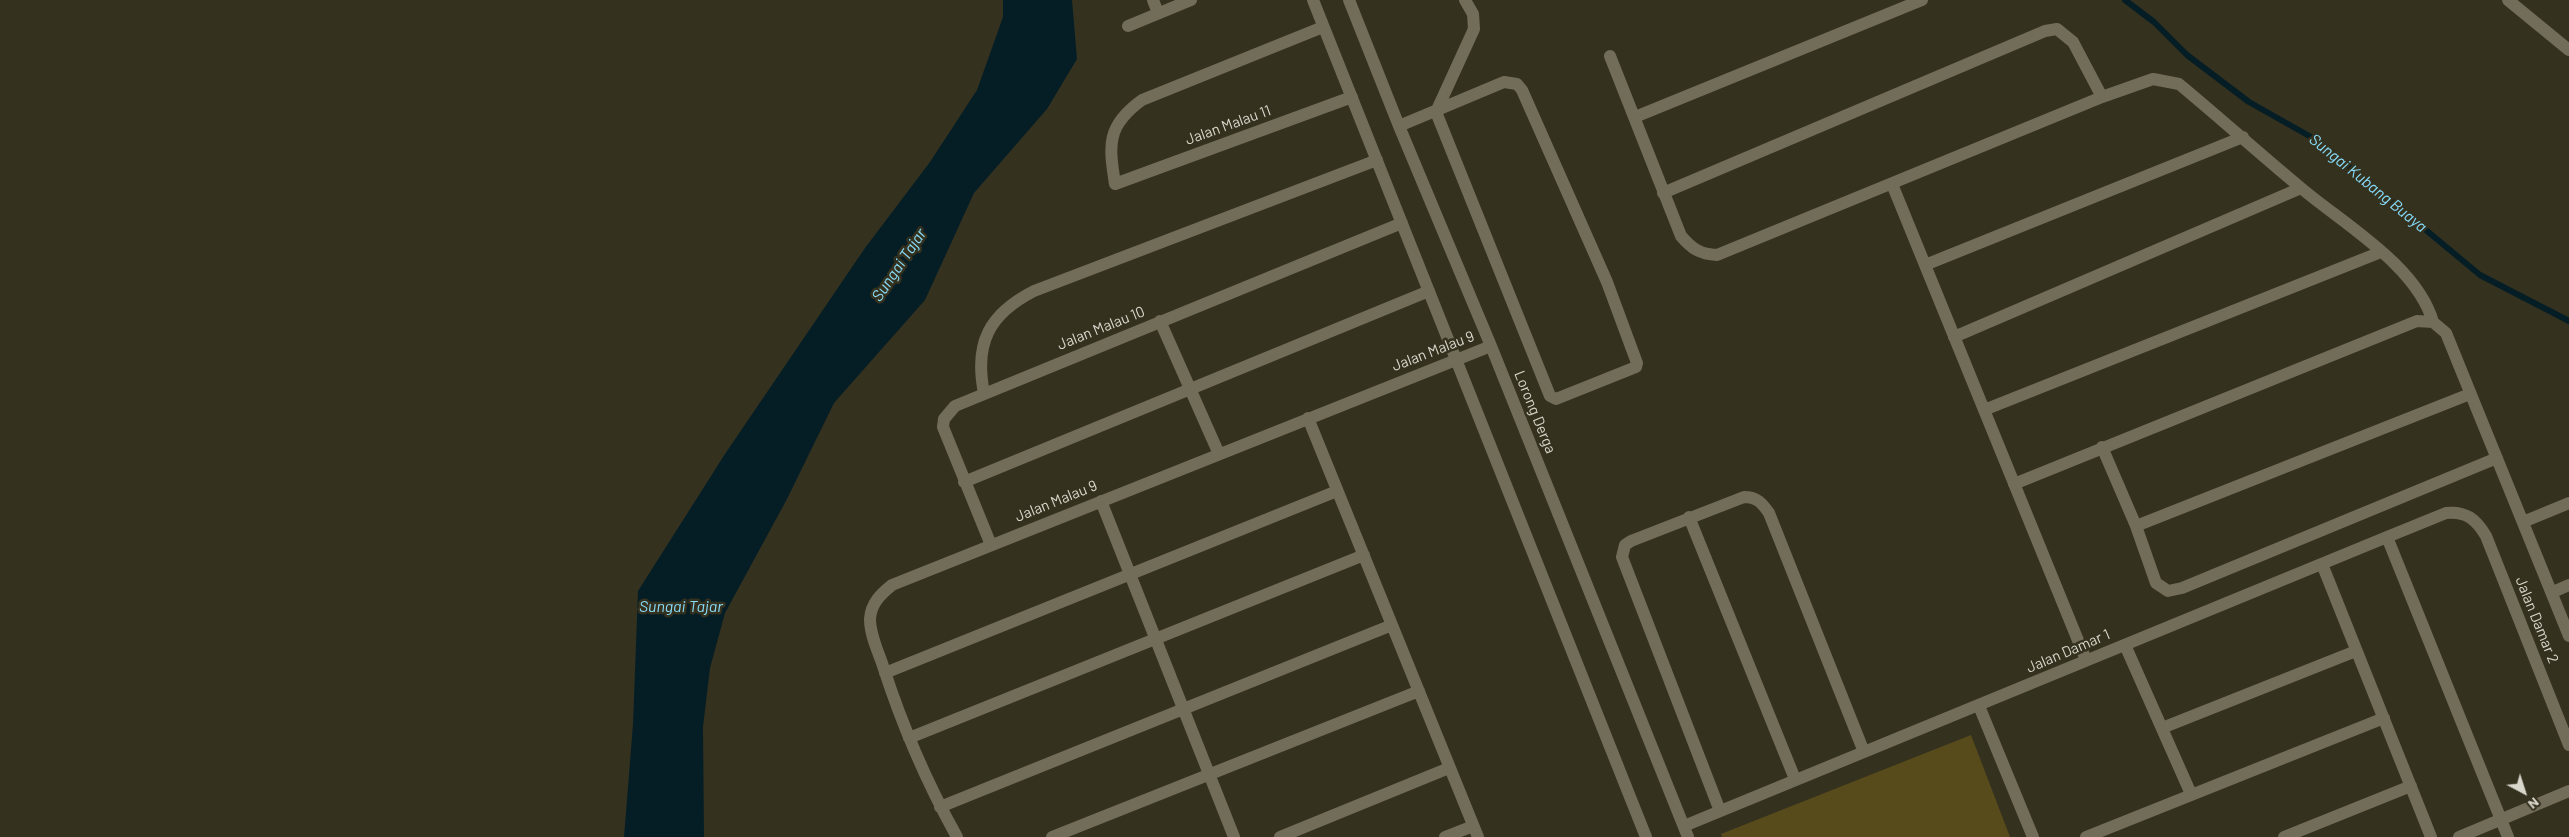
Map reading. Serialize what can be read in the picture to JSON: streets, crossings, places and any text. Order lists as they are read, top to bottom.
{
  "streets": {
    "street": [
      "Jalan Malau 11",
      "Jalan Malau 10",
      "Jalan Malau 9",
      "Lorong Derga",
      "Jalan Damar 2",
      "Jalan Damar 1"
    ]
  },
  "crossings": [
    ["Jalan Malau 10", "Jalan Malau 9"],
    ["Jalan Malau 9", "Lorong Derga"],
    ["Lorong Derga", "Jalan Damar 1"],
    ["Jalan Damar 2", "Jalan Damar 1"]
  ],
  "water": ["Sungai Kubang Buaya", "Sungai Tajar"],
  "north": "bottom right"
}
